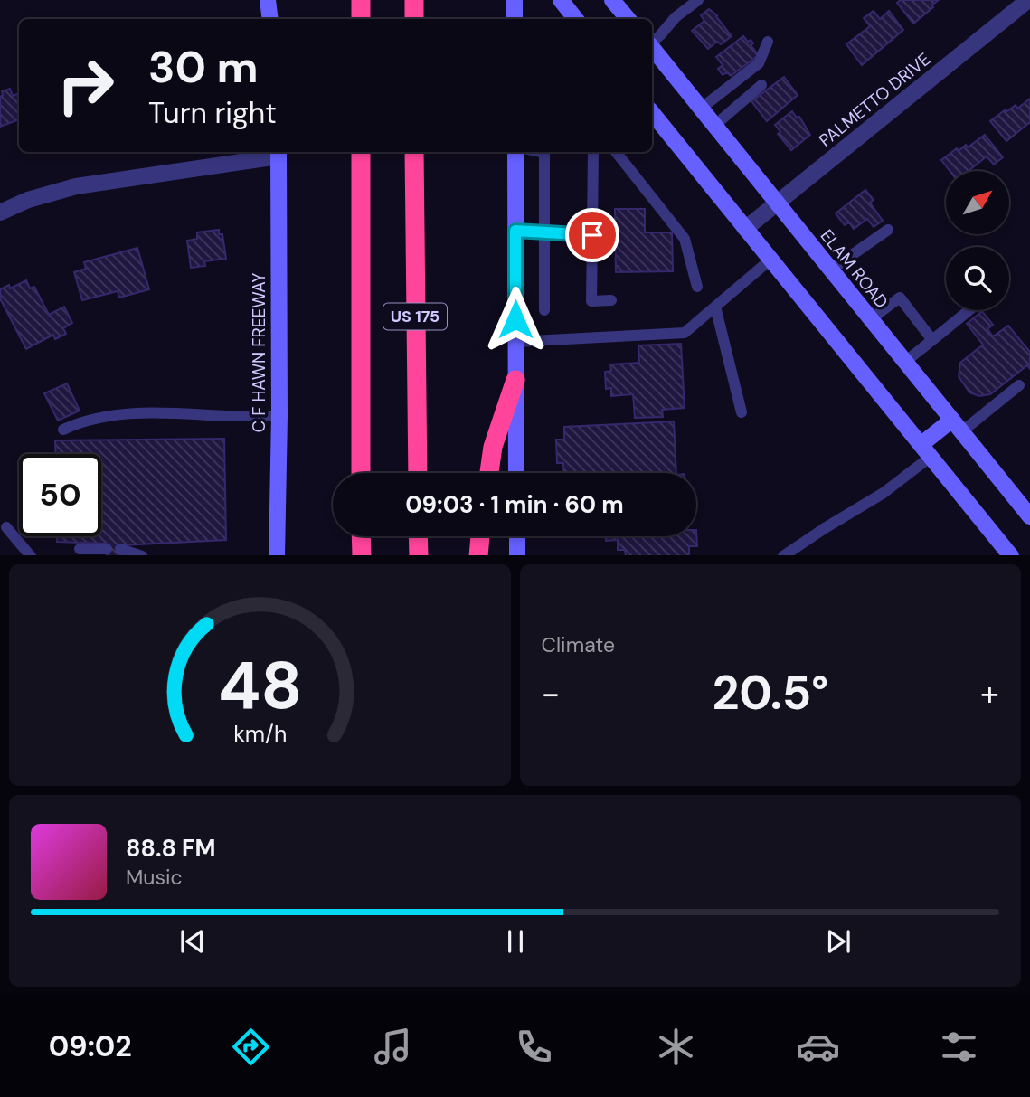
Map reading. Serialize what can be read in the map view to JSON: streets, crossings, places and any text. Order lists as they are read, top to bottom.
{
  "streets": {
    "highway": ["US 175"],
    "main road": ["ELAM ROAD", "C F HAWN FREEWAY"],
    "street": ["PALMETTO DRIVE"]
  },
  "crossings": [
    ["PALMETTO DRIVE", "ELAM ROAD"]
  ],
  "north": "top right",
  "page": {
    "turn": ["30 m", "Turn right"],
    "limit": "50",
    "trip": "09:03 · 1 min · 60 m",
    "tile": "Climate",
    "heat": ["−", "20.5°", "+"],
    "song": ["88.8 FM", "Music"],
    "tabs": "09:02",
    "gauge": ["48", "km/h"]
  }
}
